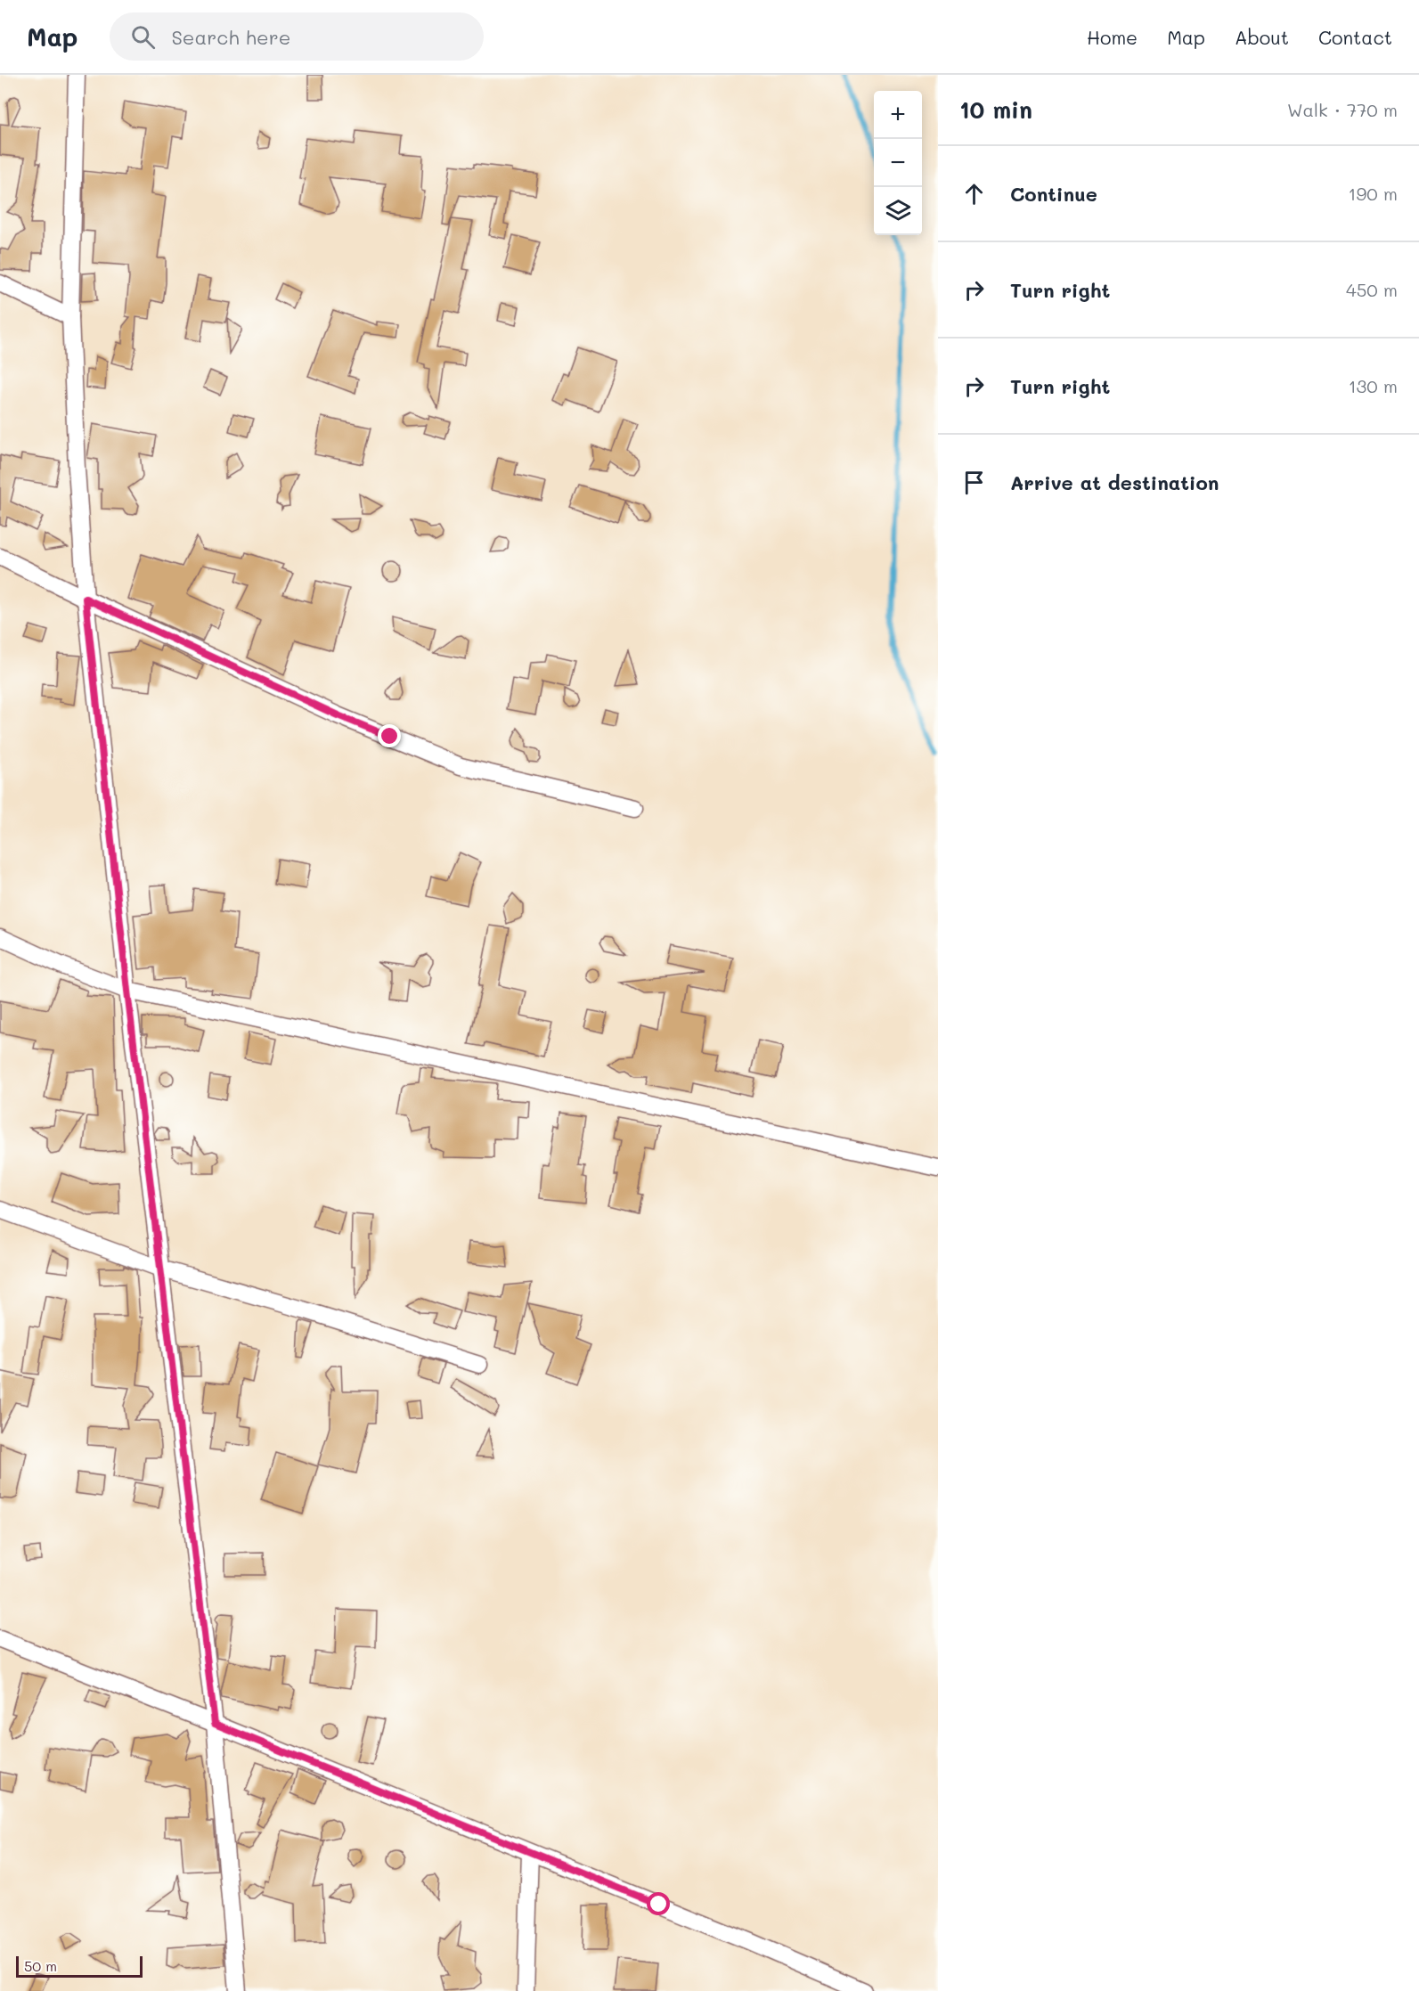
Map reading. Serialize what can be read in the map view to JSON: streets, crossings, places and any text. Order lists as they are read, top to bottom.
{
  "scale_bar": "50 m",
  "page": {
    "header": "Map",
    "search": "Search here",
    "nav": [
      "Home",
      "Map",
      "About",
      "Contact"
    ],
    "heading": ["10 min", "Walk · 770 m"],
    "map_buttons": ["+", "−"],
    "list": [
      ["Continue", "190 m"],
      ["Turn right", "450 m"],
      ["Turn right", "130 m"],
      "Arrive at destination"
    ],
    "scale": "50 m"
  }
}
